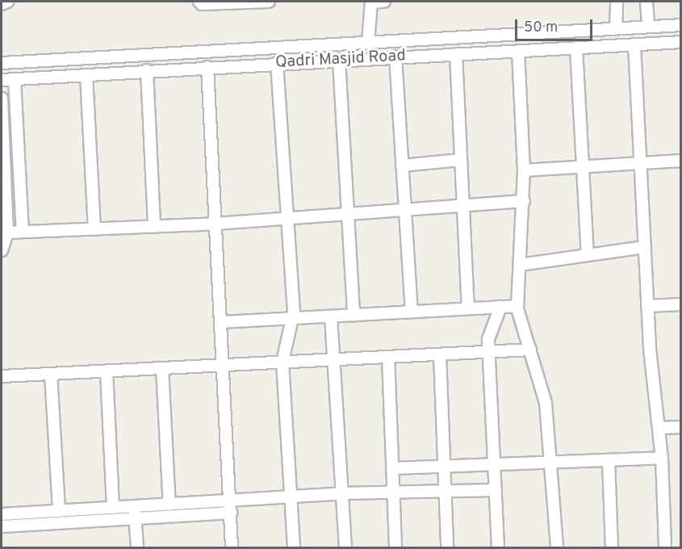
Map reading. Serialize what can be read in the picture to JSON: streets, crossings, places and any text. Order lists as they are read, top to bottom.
{
  "streets": {
    "street": ["Qadri Masjid Road"]
  },
  "scale_bar": "50 m"
}
